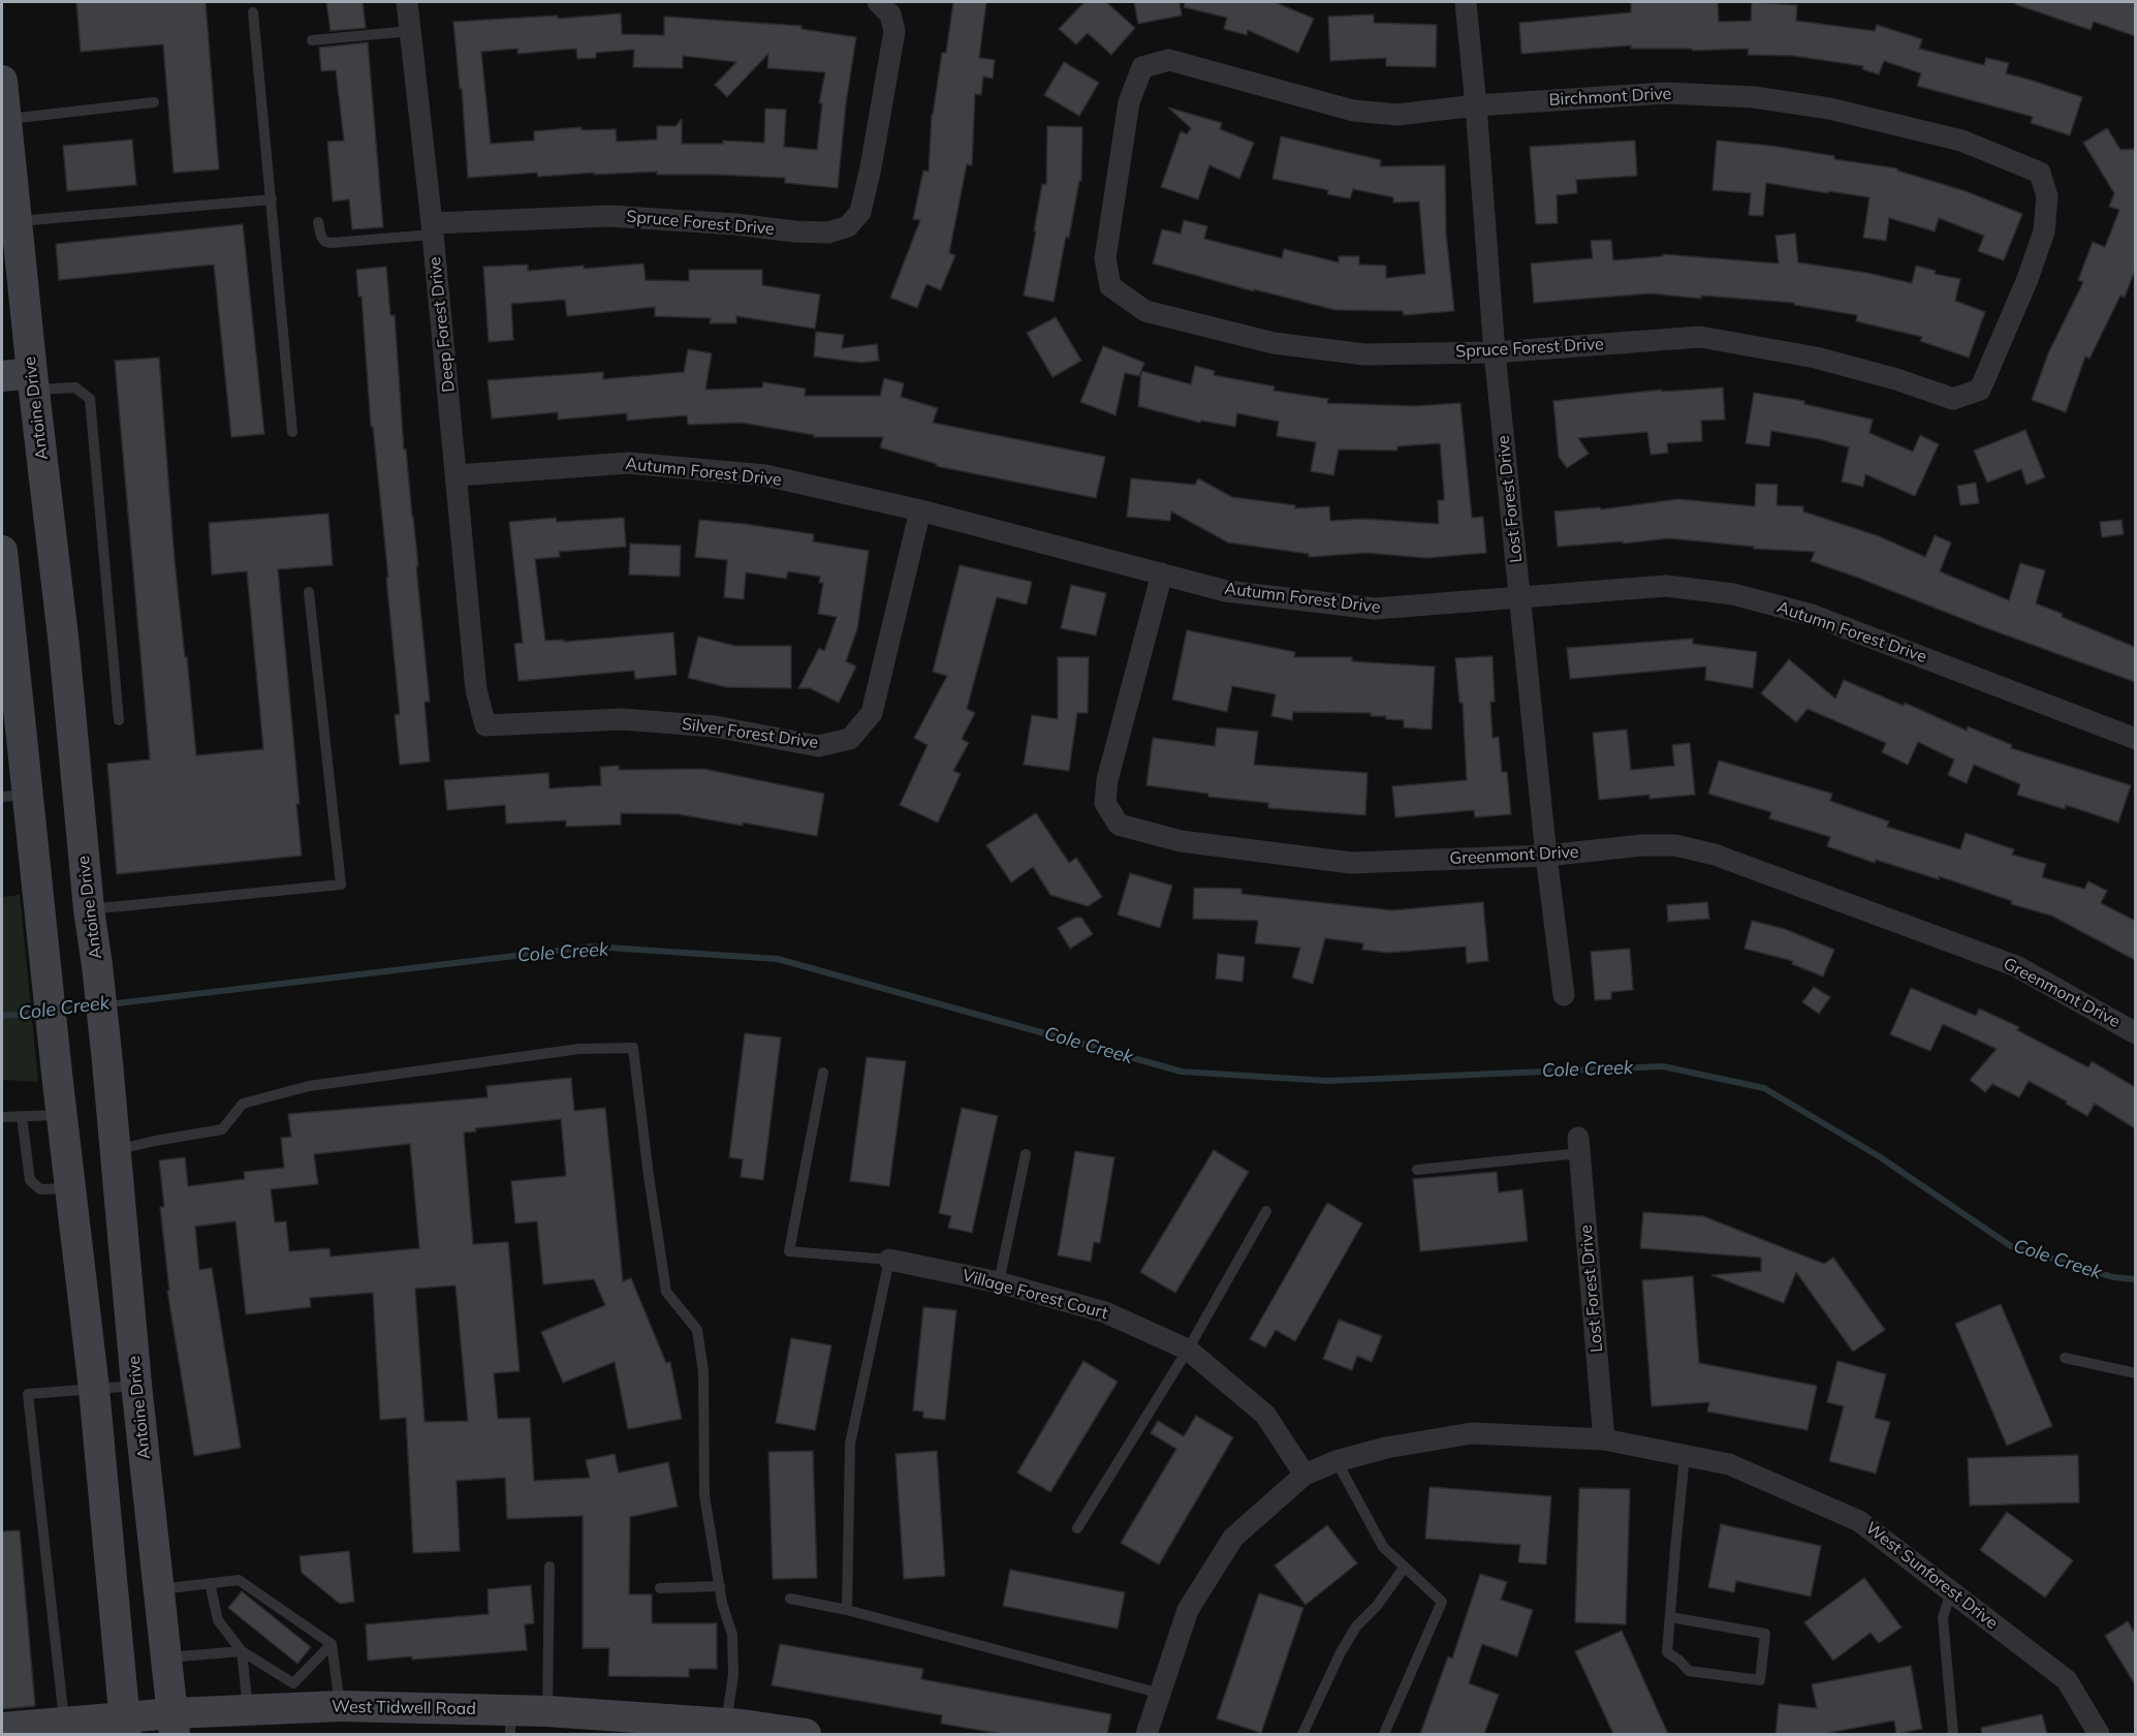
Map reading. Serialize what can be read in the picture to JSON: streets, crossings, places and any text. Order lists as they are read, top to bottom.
{
  "streets": {
    "main road": ["Antoine Drive", "West Tidwell Road"],
    "street": [
      "Birchmont Drive",
      "Spruce Forest Drive",
      "Deep Forest Drive",
      "Autumn Forest Drive",
      "Lost Forest Drive",
      "Silver Forest Drive",
      "Greenmont Drive",
      "Village Forest Court",
      "West Sunforest Drive"
    ]
  },
  "crossings": [
    ["Birchmont Drive", "Spruce Forest Drive"],
    ["Birchmont Drive", "Lost Forest Drive"],
    ["Spruce Forest Drive", "Deep Forest Drive"],
    ["Spruce Forest Drive", "Lost Forest Drive"],
    ["Deep Forest Drive", "Autumn Forest Drive"],
    ["Deep Forest Drive", "Silver Forest Drive"],
    ["Antoine Drive", "West Tidwell Road"],
    ["Autumn Forest Drive", "Lost Forest Drive"],
    ["Autumn Forest Drive", "Silver Forest Drive"],
    ["Autumn Forest Drive", "Greenmont Drive"],
    ["Lost Forest Drive", "Greenmont Drive"],
    ["Lost Forest Drive", "West Sunforest Drive"],
    ["Village Forest Court", "West Sunforest Drive"]
  ],
  "water": ["Cole Creek"]
}
